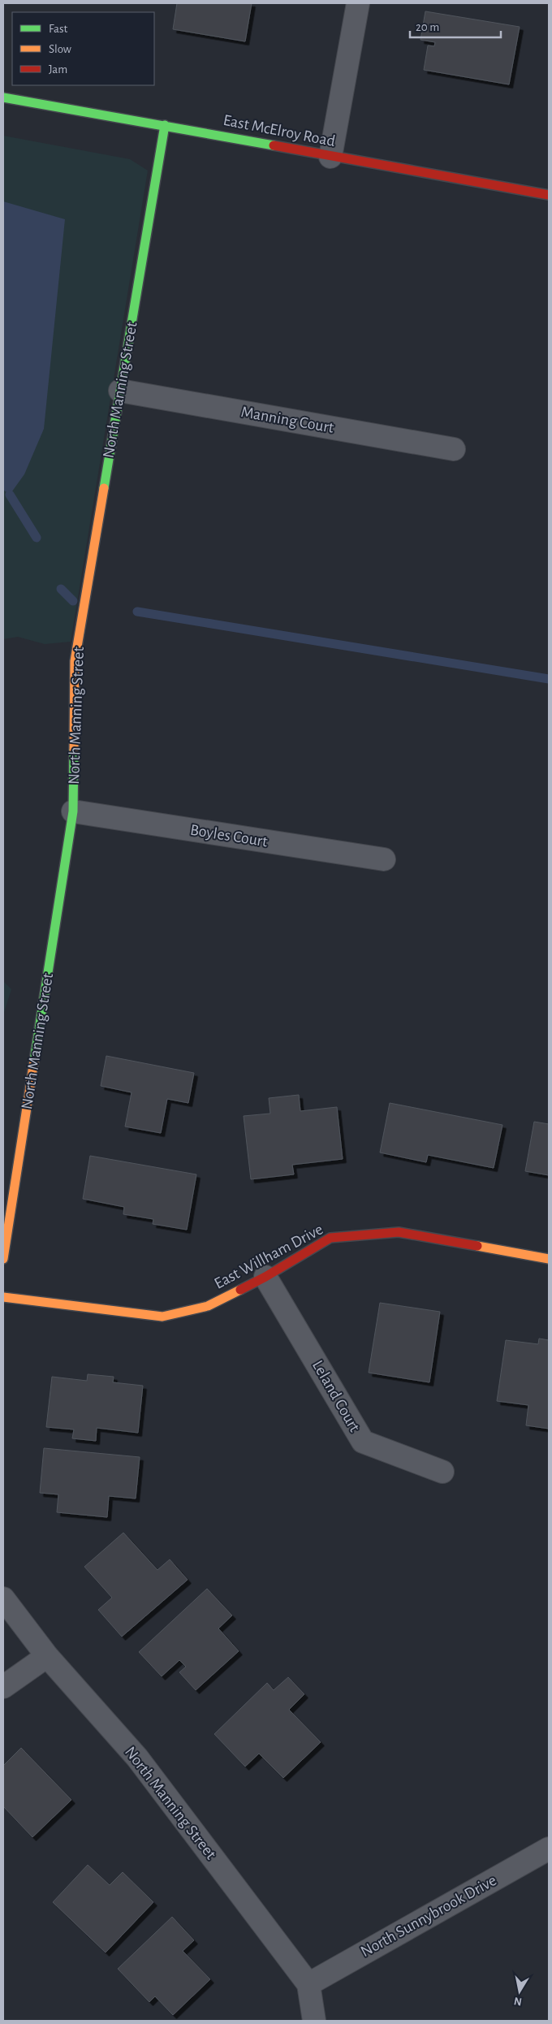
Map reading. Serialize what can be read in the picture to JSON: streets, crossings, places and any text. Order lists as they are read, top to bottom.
{
  "streets": {
    "street": [
      "East McElroy Road",
      "North Manning Street",
      "Manning Court",
      "Boyles Court",
      "East Willham Drive",
      "Leland Court",
      "North Sunnybrook Drive"
    ]
  },
  "crossings": [
    ["East McElroy Road", "North Manning Street"],
    ["North Manning Street", "Manning Court"],
    ["North Manning Street", "Boyles Court"],
    ["North Manning Street", "North Sunnybrook Drive"],
    ["East Willham Drive", "Leland Court"]
  ],
  "legend": ["Fast", "Slow", "Jam"],
  "scale_bar": "20 m",
  "north": "bottom"
}
